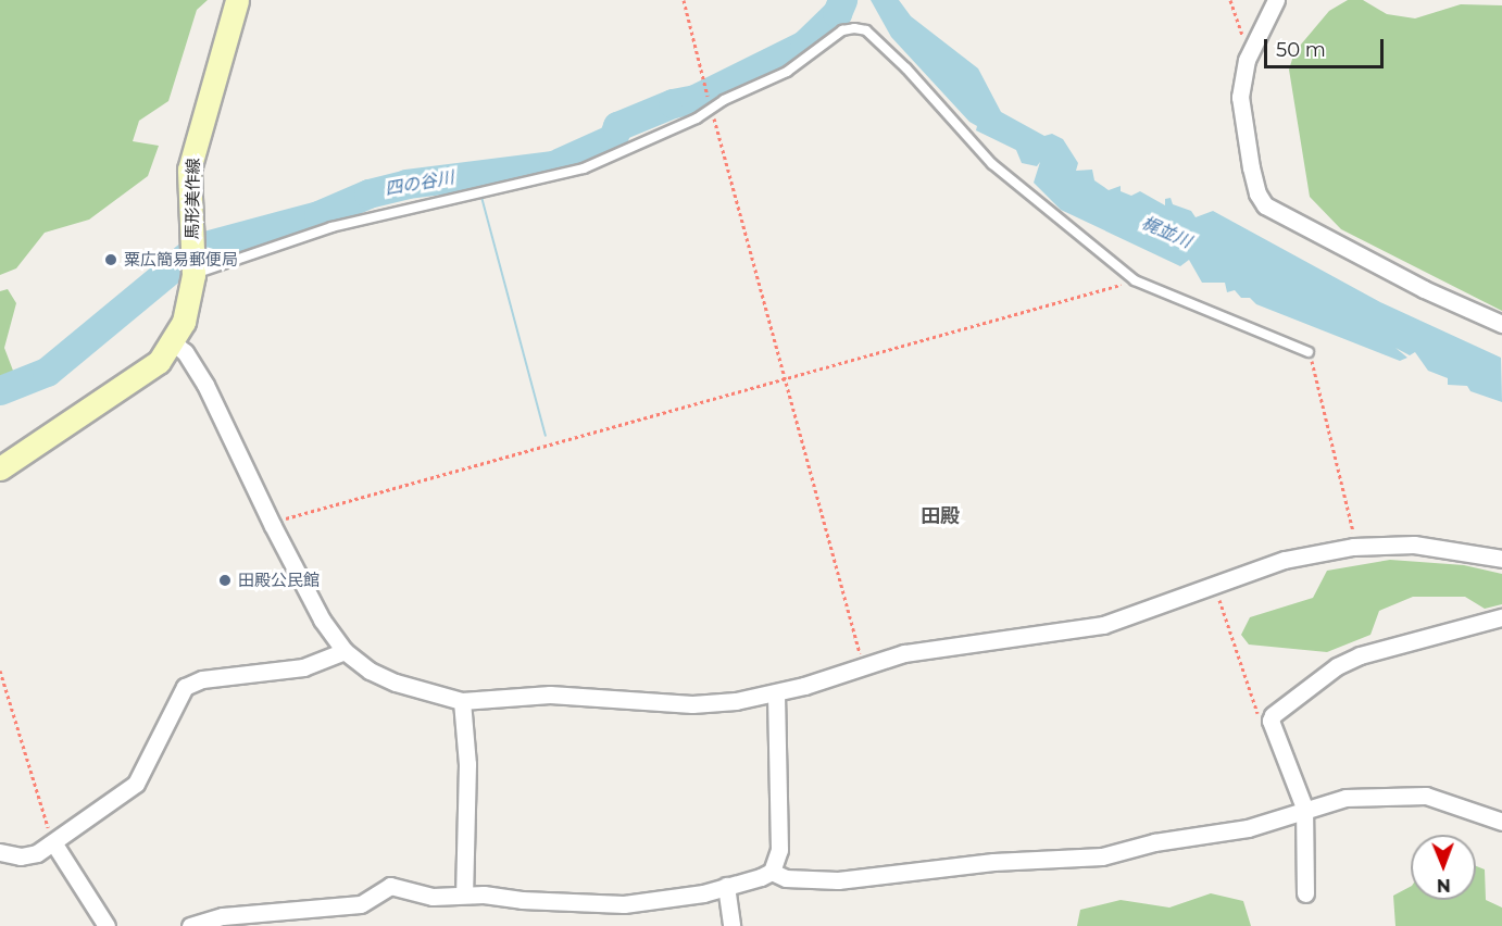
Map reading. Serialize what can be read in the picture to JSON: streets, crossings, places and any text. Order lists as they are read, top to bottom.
{
  "streets": {
    "main road": ["馬形美作線"]
  },
  "districts": ["田殿"],
  "water": ["四の谷川", "梶並川"],
  "places": ["粟広簡易郵便局", "田殿公民館"],
  "scale_bar": "50 m",
  "north": "bottom"
}
